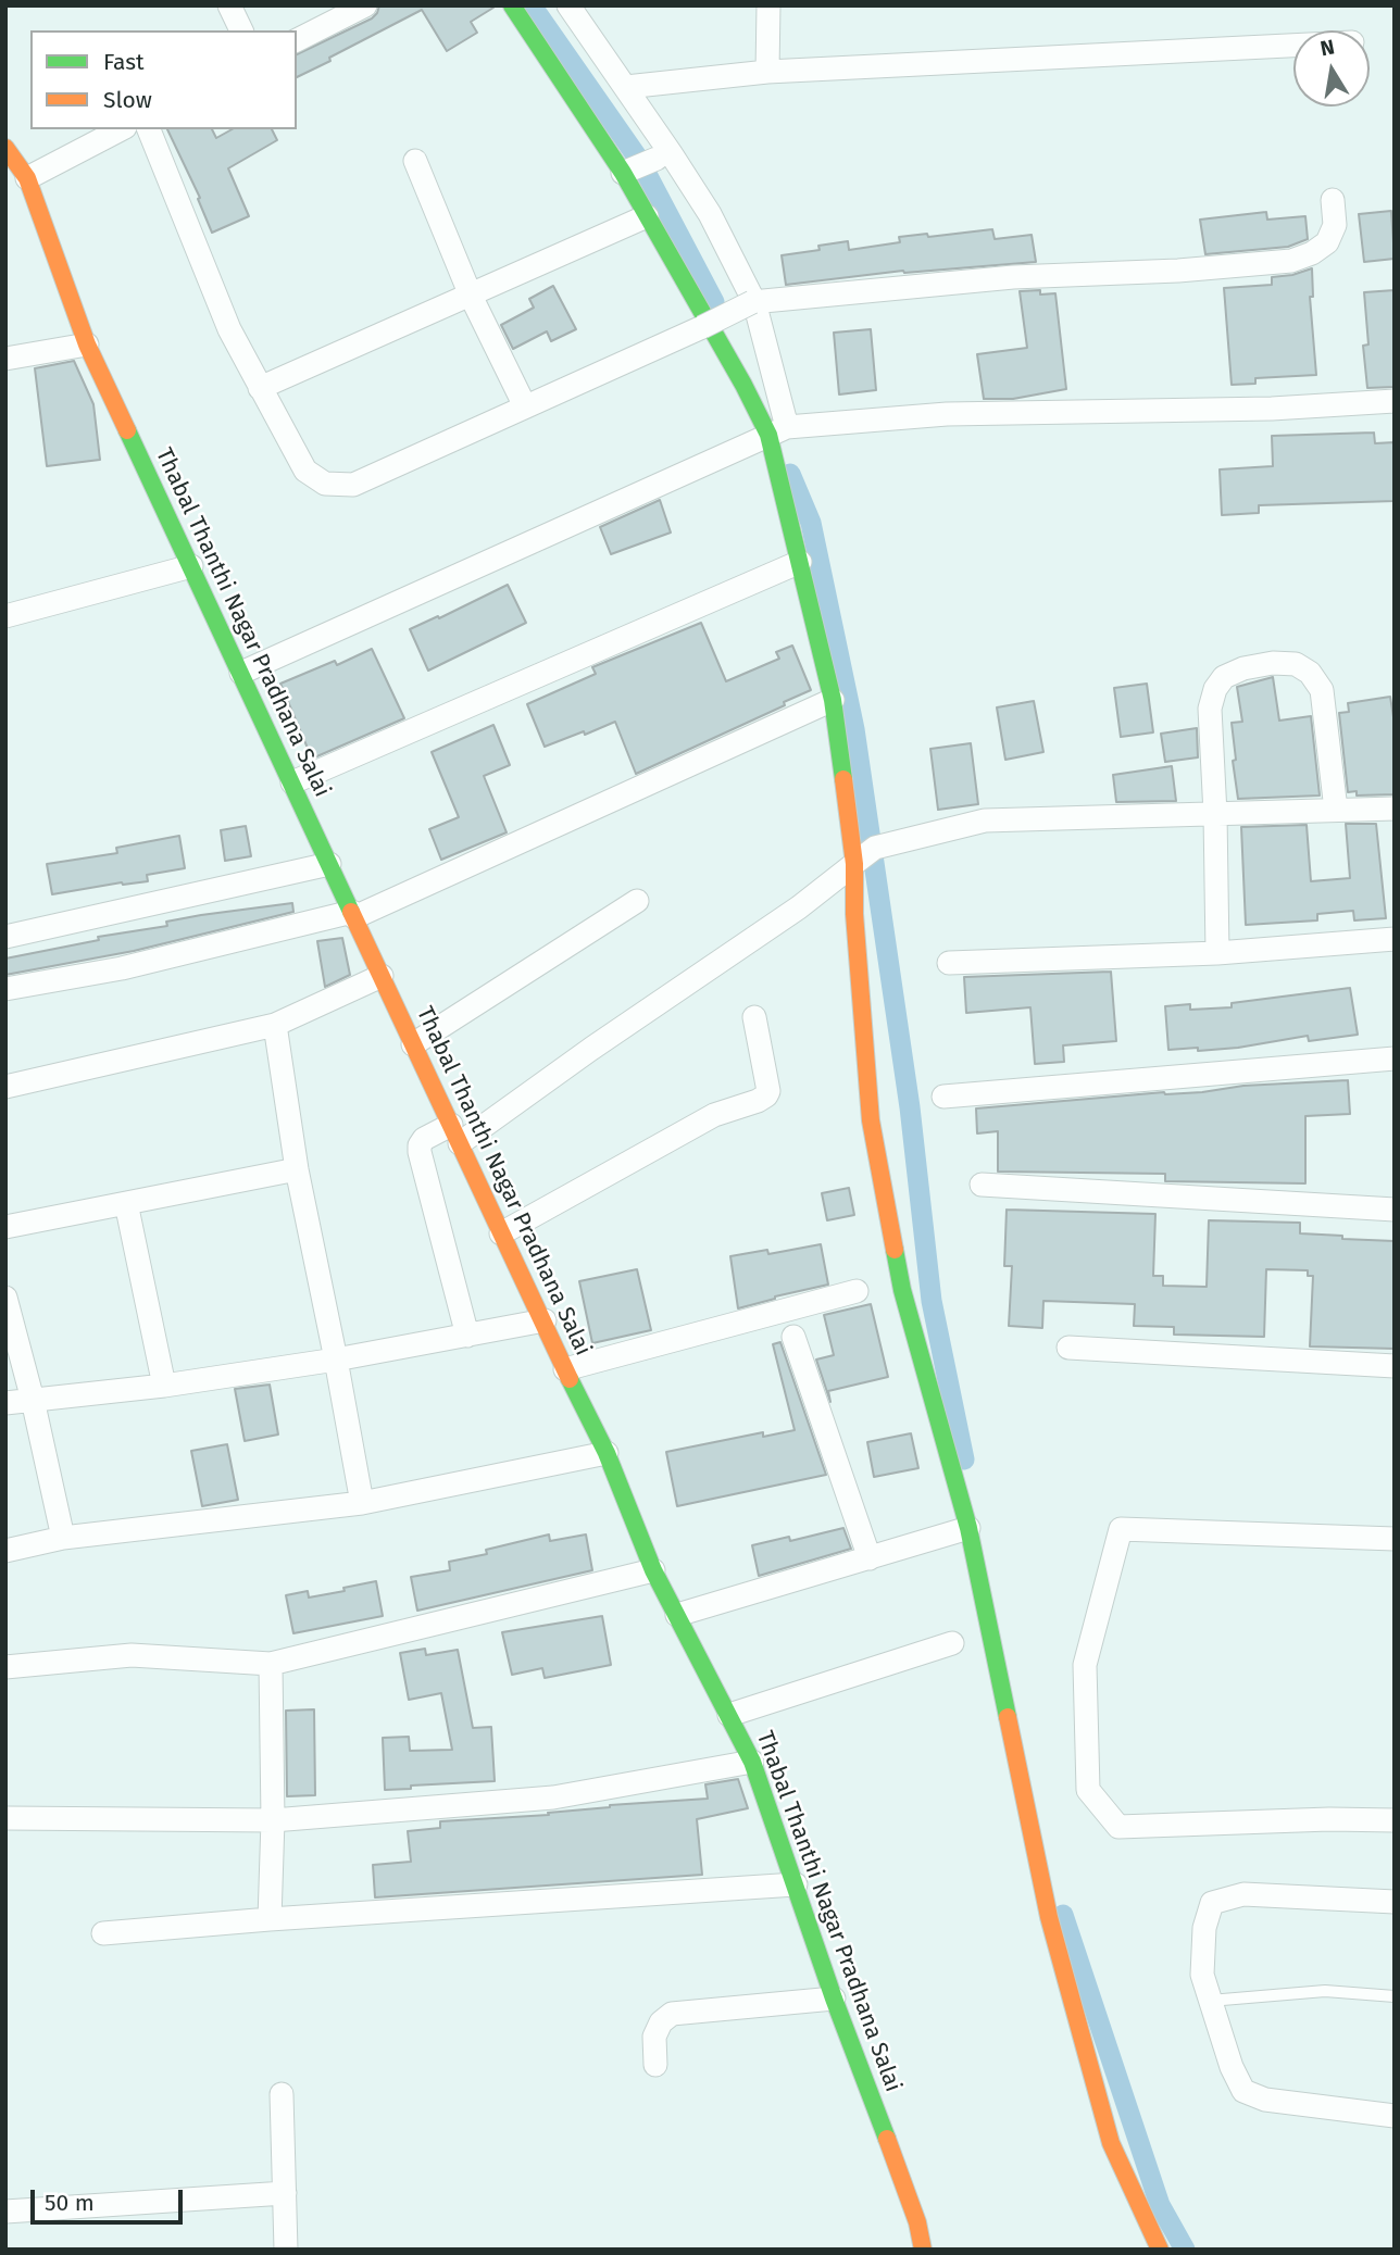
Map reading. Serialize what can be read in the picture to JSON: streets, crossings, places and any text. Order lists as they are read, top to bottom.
{
  "streets": {
    "street": ["Thabal Thanthi Nagar Pradhana Salai"]
  },
  "legend": ["Fast", "Slow"],
  "scale_bar": "50 m",
  "north": "top"
}
